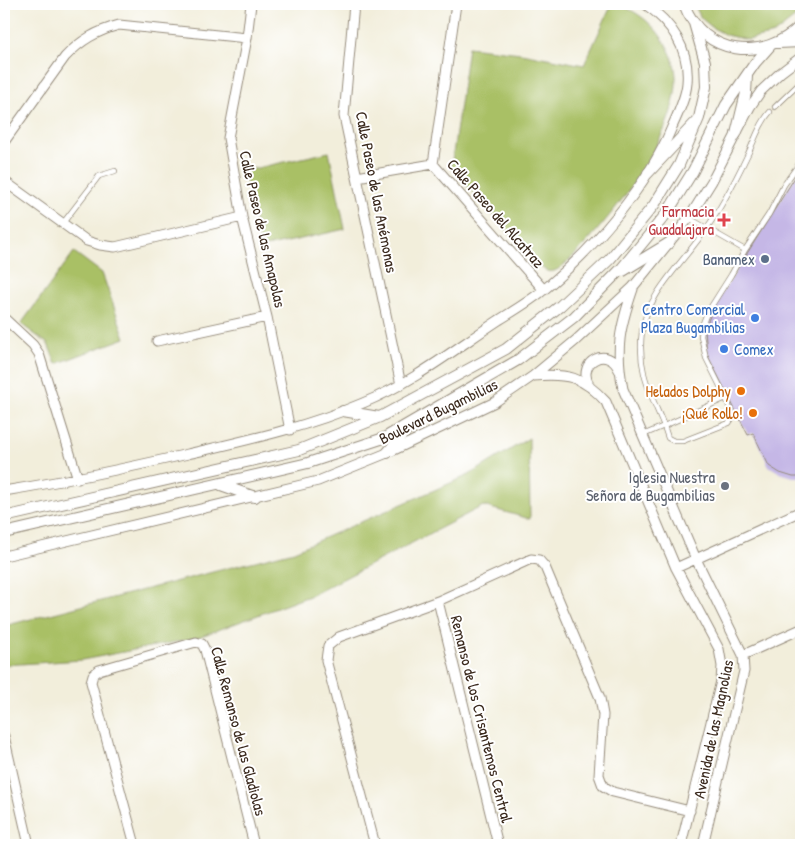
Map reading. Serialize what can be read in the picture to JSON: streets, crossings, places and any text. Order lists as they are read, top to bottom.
{
  "streets": {
    "street": [
      "Calle Paseo de las Anémonas",
      "Calle Paseo del Alcatraz",
      "Calle Paseo de las Amapolas",
      "Boulevard Bugambilias",
      "Remanso de los Crisantemos Central",
      "Avenida de las Magnolias",
      "Calle Remanso de las Gladiolas"
    ]
  },
  "crossings": [
    ["Boulevard Bugambilias", "Avenida de las Magnolias"]
  ],
  "places": {
    "health": ["Farmacia Guadalajara"],
    "other": [
      "Banamex",
      "Centro Comercial Plaza Bugambilias",
      "Comex",
      "Helados Dolphy",
      "¡Qué Rollo!",
      "Iglesia Nuestra Señora de Bugambilias"
    ]
  }
}
